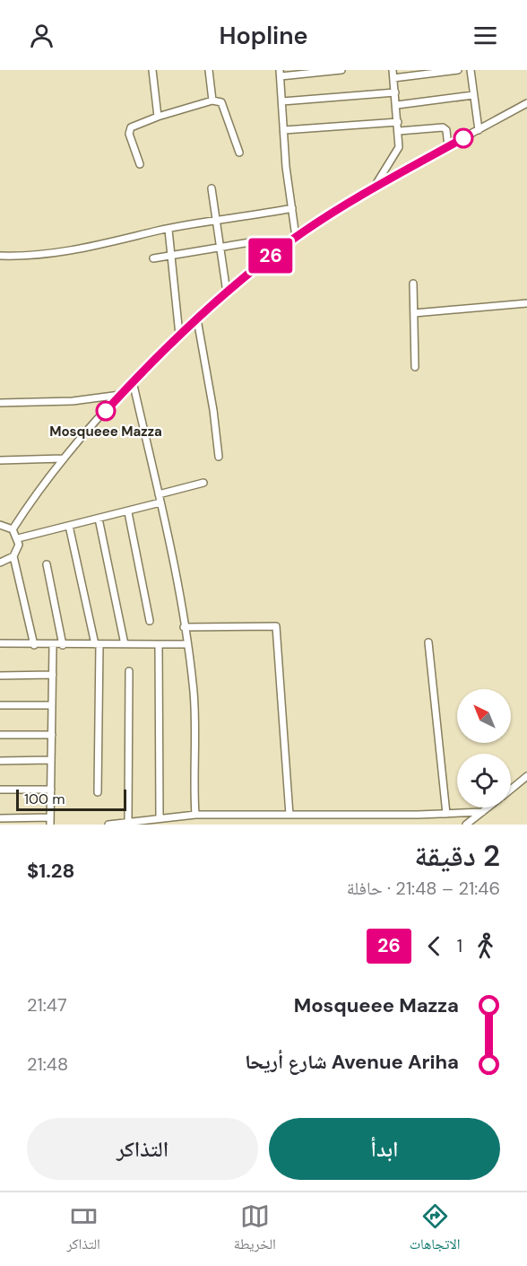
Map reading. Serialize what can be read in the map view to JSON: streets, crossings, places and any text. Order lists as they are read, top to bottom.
{
  "places": ["Mosqueee Mazza"],
  "lines": ["bus line 26"],
  "scale_bar": "100 m",
  "north": "top left",
  "page": {
    "header": "Hopline",
    "on_map": "26",
    "scale": "100 m",
    "heading": ["2 دقيقة", "21:46 – 21:48 · حافلة", "$1.28"],
    "legs": ["1", "26"],
    "list": [
      {
        "name": "Mosqueee Mazza",
        "value": "21:47"
      },
      {
        "name": "Avenue Ariha شارع أريحا",
        "value": "21:48"
      }
    ],
    "buttons": ["ابدأ", "التذاكر"],
    "tabs": ["الاتجاهات", "الخريطة", "التذاكر"]
  }
}
